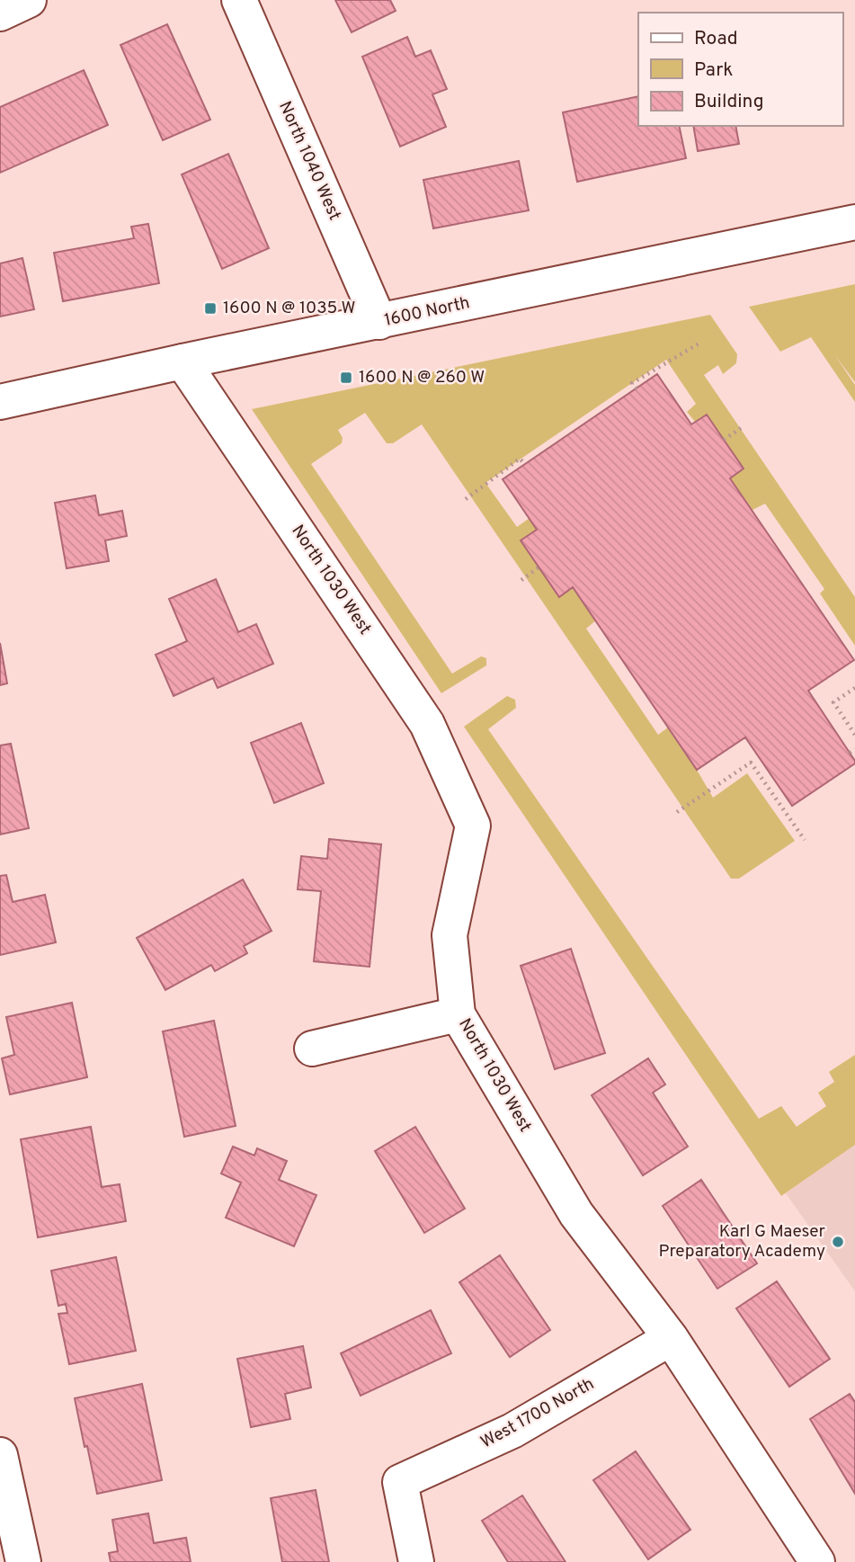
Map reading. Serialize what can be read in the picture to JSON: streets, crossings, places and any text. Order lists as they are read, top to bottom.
{
  "streets": {
    "street": [
      "North 1040 West",
      "1600 North",
      "North 1030 West",
      "West 1700 North"
    ]
  },
  "crossings": [
    ["North 1040 West", "1600 North"],
    ["1600 North", "North 1030 West"],
    ["North 1030 West", "West 1700 North"]
  ],
  "places": {
    "transit": ["1600 N @ 1035 W", "1600 N @ 260 W"],
    "other": ["Karl G Maeser Preparatory Academy"]
  },
  "legend": ["Road", "Park", "Building"]
}
